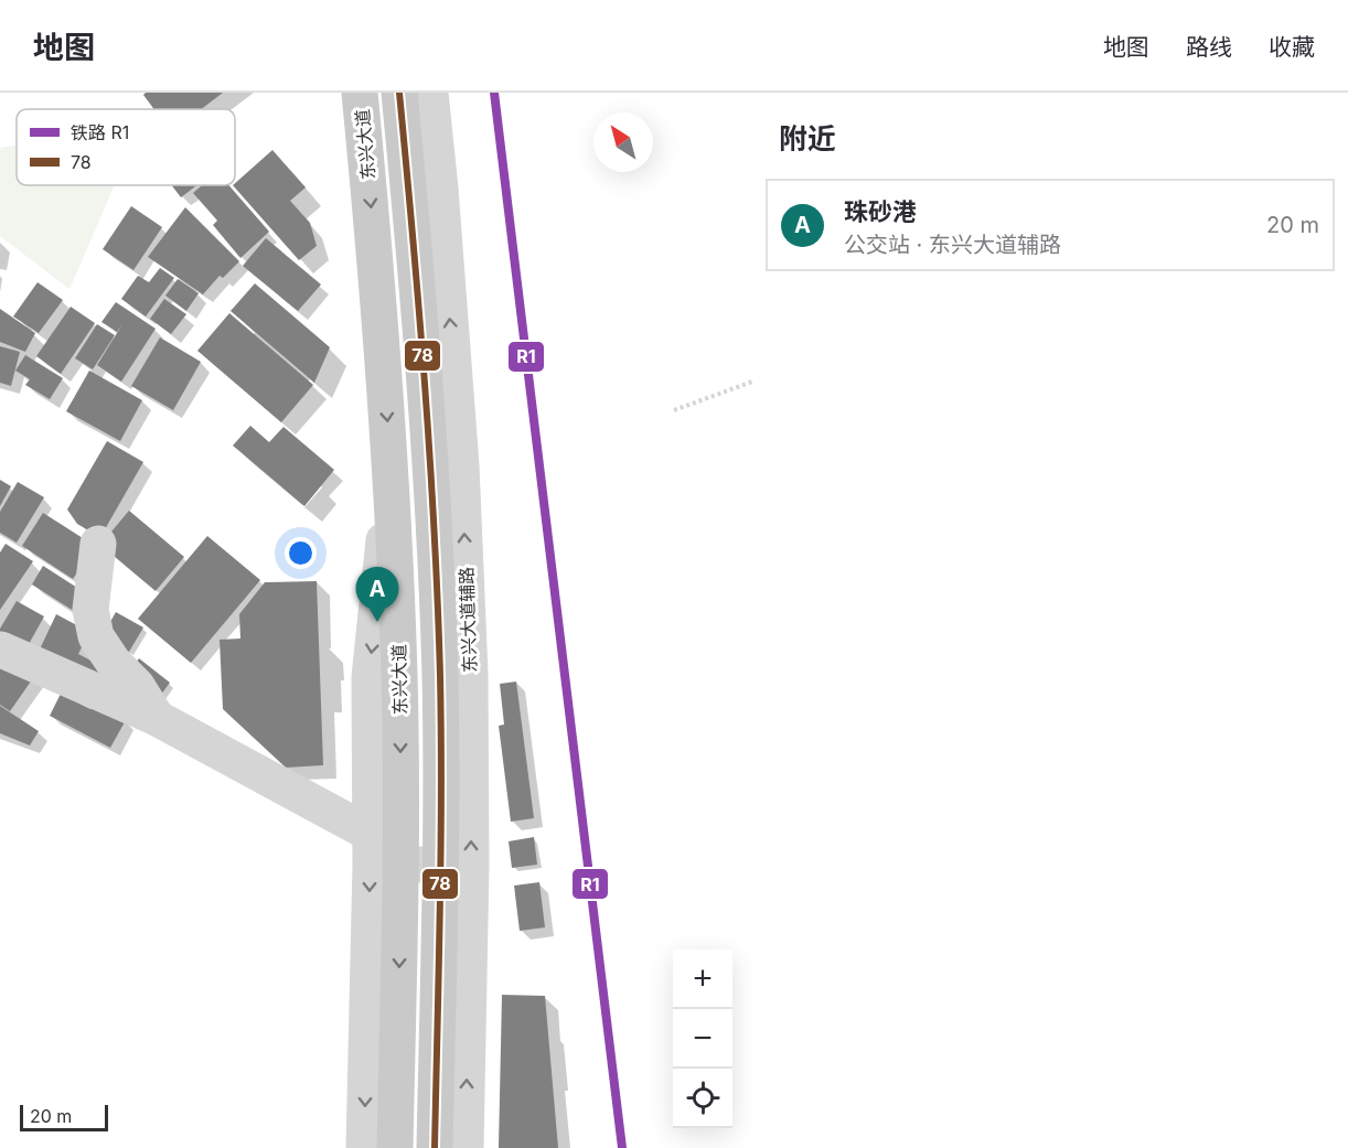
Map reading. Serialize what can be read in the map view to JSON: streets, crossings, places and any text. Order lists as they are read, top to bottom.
{
  "streets": {
    "main road": ["东兴大道"],
    "street": ["东兴大道辅路"]
  },
  "lines": ["rail line R1", "transit line 78"],
  "legend": ["铁路 R1", "78"],
  "scale_bar": "20 m",
  "north": "top left",
  "page": {
    "header": "地图",
    "nav": ["地图", "路线", "收藏"],
    "heading": "附近",
    "list": [
      {
        "mark": "A",
        "name": "珠砂港",
        "note": "公交站 · 东兴大道辅路",
        "value": "20 m"
      }
    ],
    "pins": "A",
    "map_buttons": ["+", "−"],
    "scale": "20 m"
  }
}
